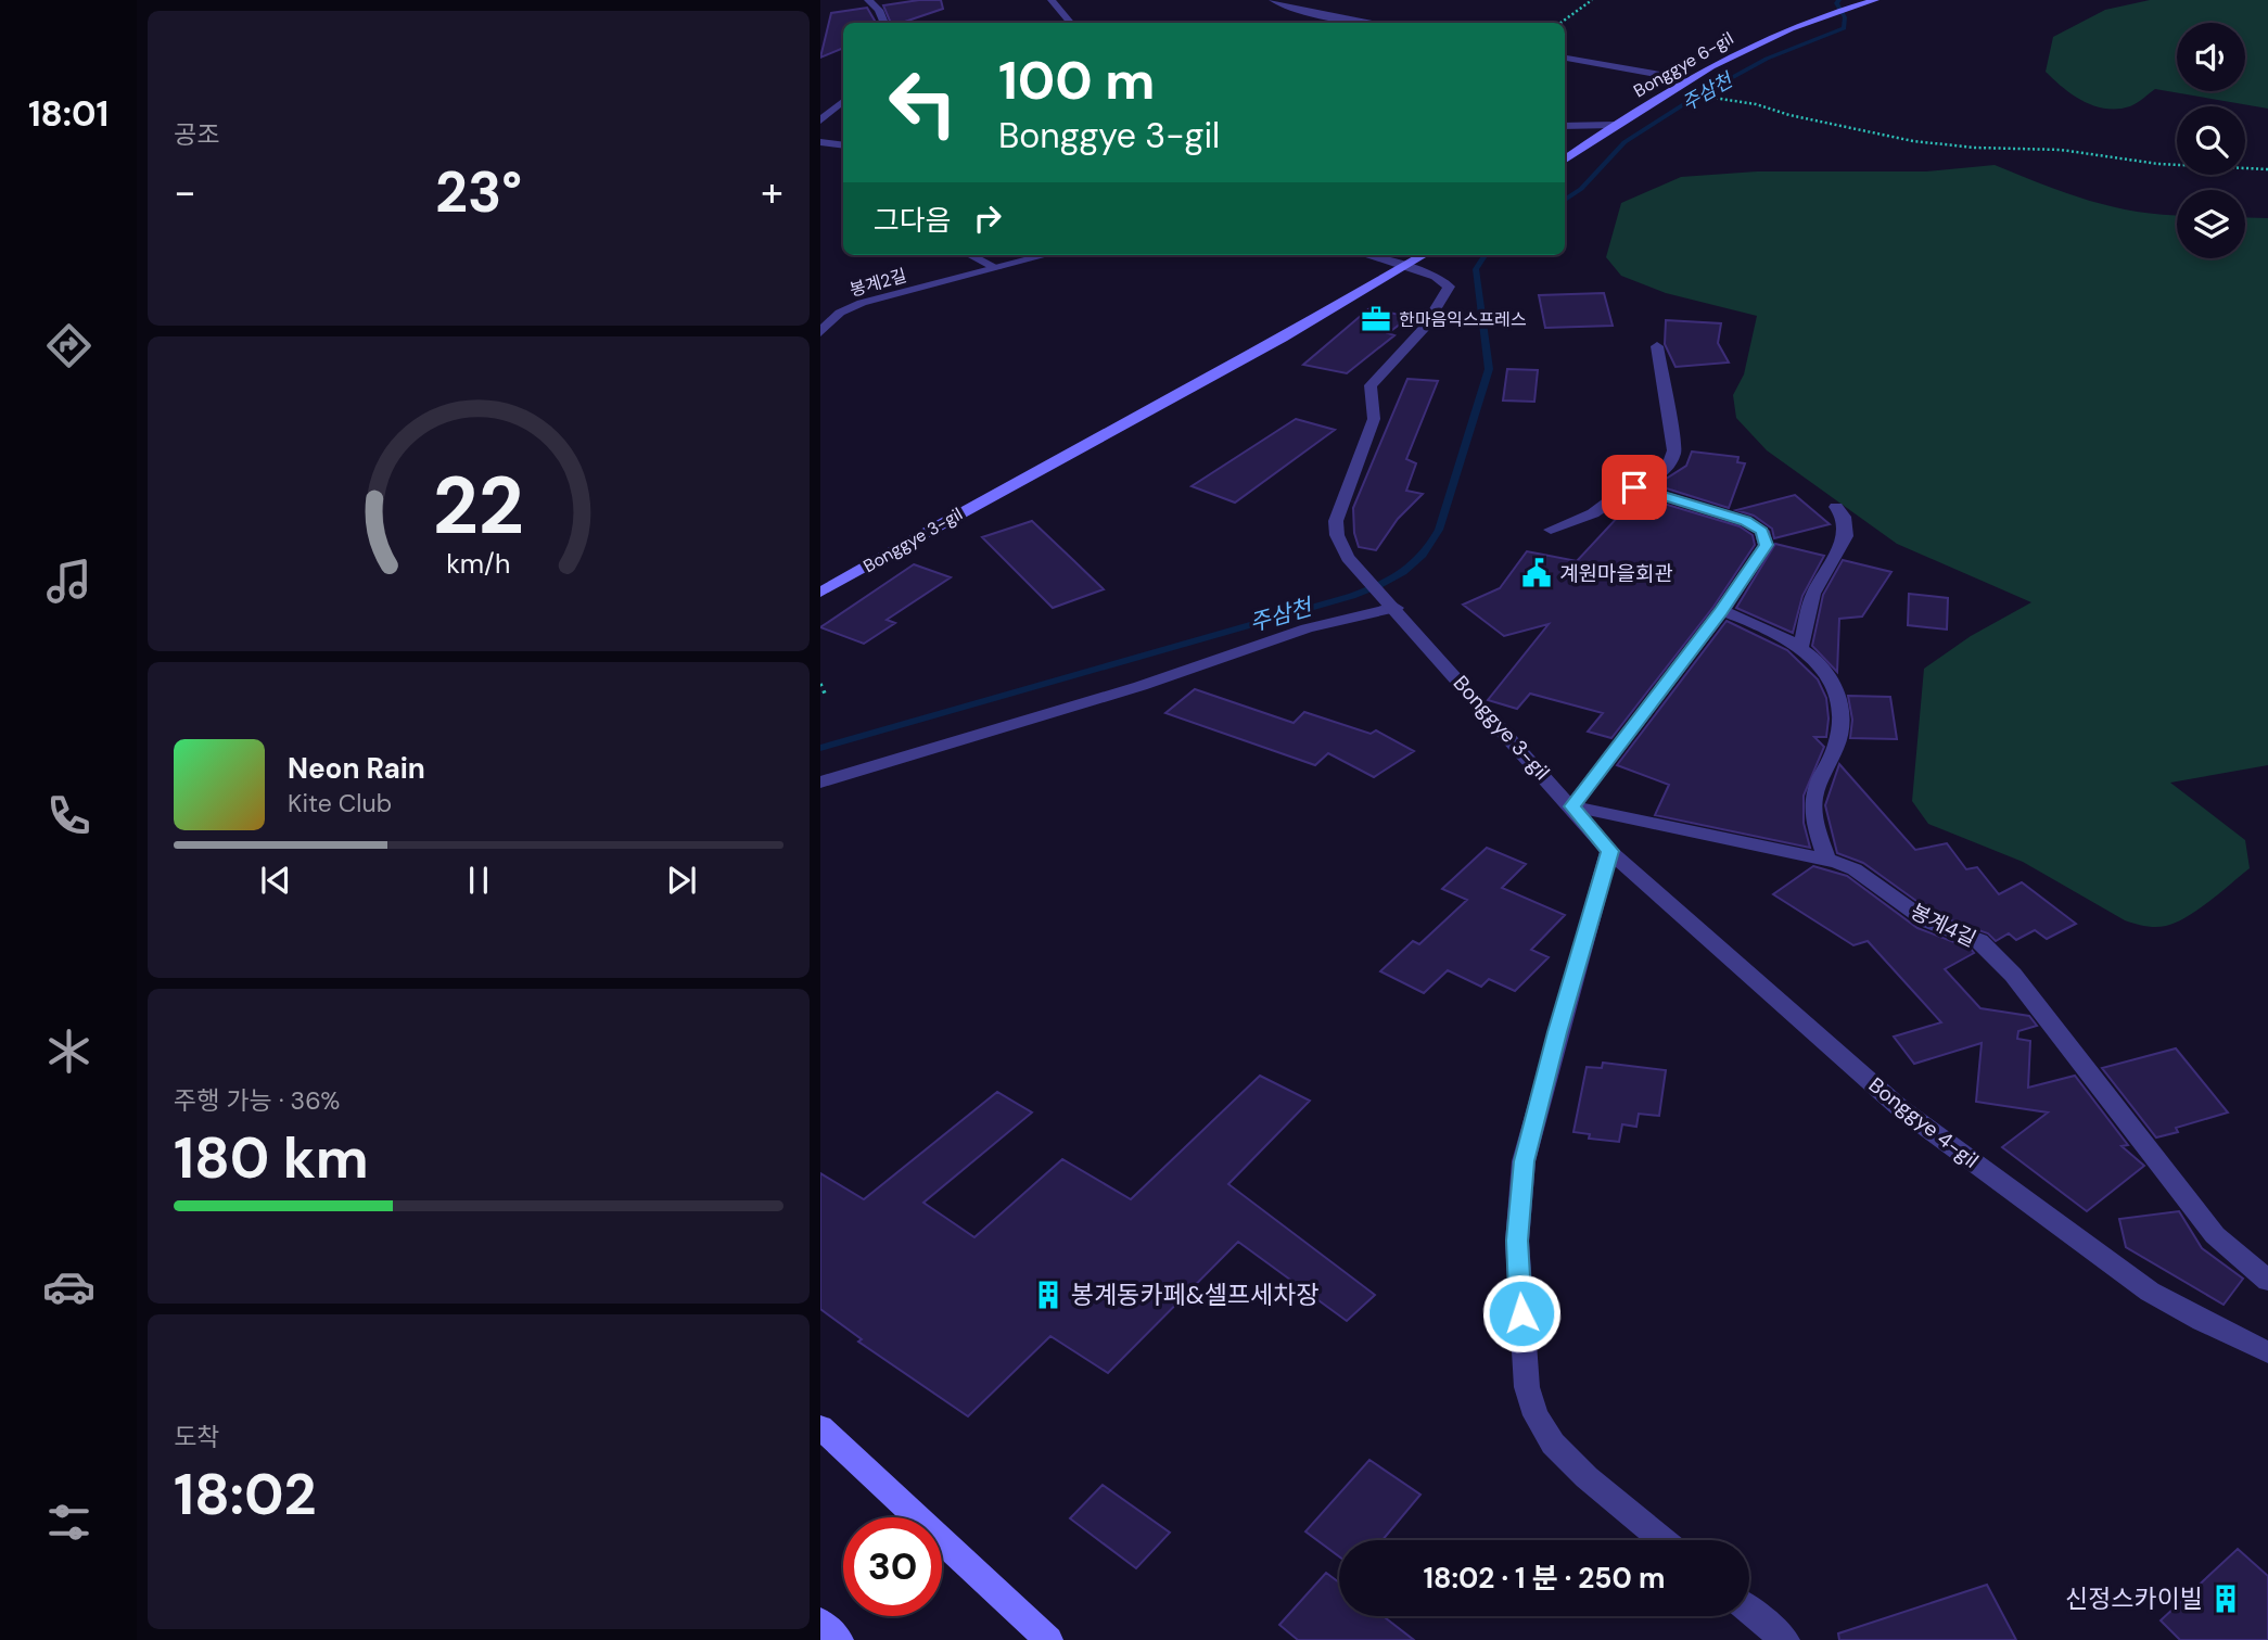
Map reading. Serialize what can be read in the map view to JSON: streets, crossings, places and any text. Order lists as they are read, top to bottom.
{
  "streets": {
    "street": [
      "Bonggye 6-gil",
      "봉계2길",
      "Bonggye 3-gil",
      "봉계4길",
      "Bonggye 4-gil"
    ]
  },
  "crossings": [
    ["Bonggye 3-gil", "봉계4길"],
    ["Bonggye 3-gil", "Bonggye 4-gil"]
  ],
  "water": ["주삼천"],
  "places": {
    "office": ["한마음익스프레스"],
    "public building": ["계원마을회관"],
    "building": ["봉계동카페&셀프세차장", "신정스카이빌"]
  },
  "page": {
    "tabs": "18:01",
    "tile": [
      "공조",
      ["주행 가능 · 36%", "180 km"],
      ["도착", "18:02"]
    ],
    "turn": ["100 m", "Bonggye 3-gil"],
    "heat": ["−", "23°", "+"],
    "then": "그다음",
    "song": ["Neon Rain", "Kite Club"],
    "limit": "30",
    "trip": "18:02 · 1 분 · 250 m",
    "gauge": ["22", "km/h"]
  }
}
